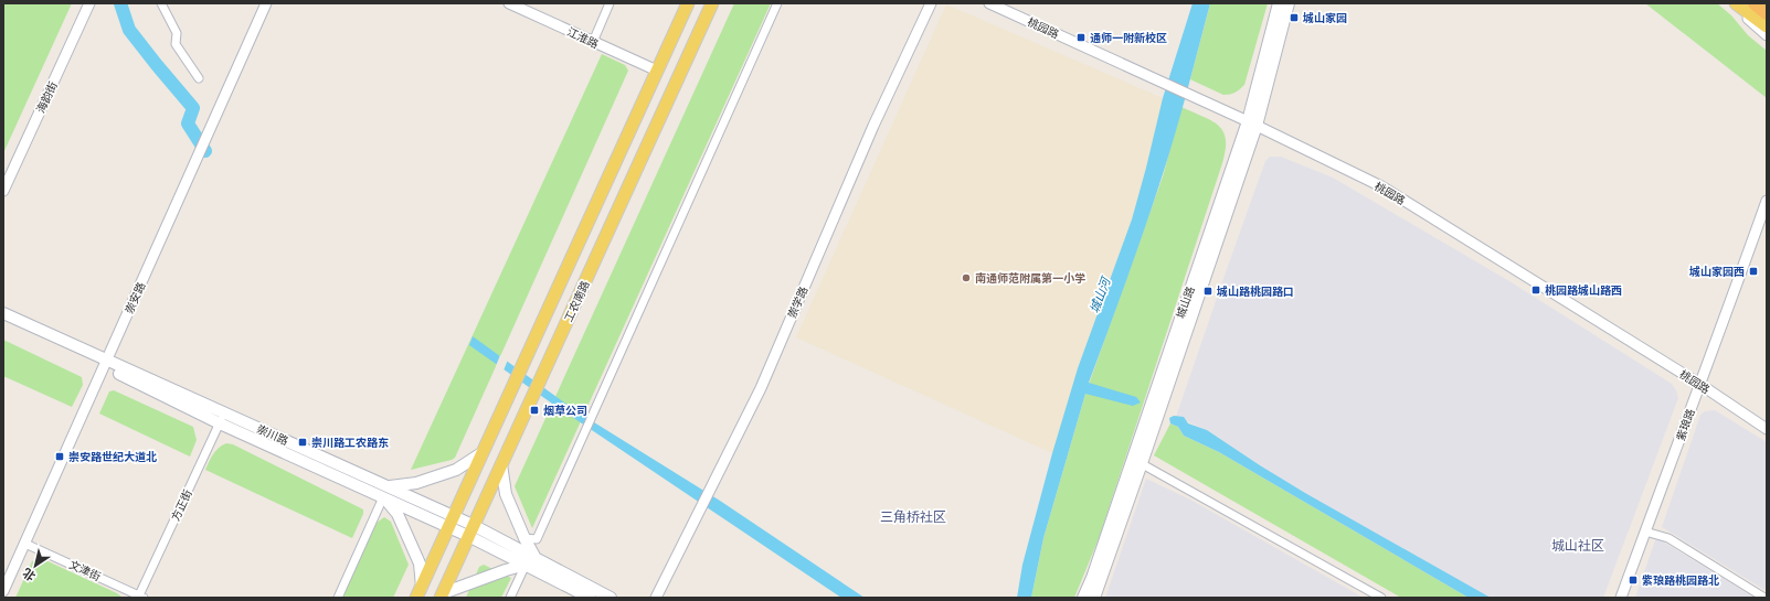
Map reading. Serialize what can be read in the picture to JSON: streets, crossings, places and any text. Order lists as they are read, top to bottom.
{
  "streets": {
    "main road": ["工农南路", "城山路", "崇川路"],
    "street": [
      "桃园路",
      "江淮路",
      "海韵街",
      "崇安路",
      "崇学路",
      "紫琅路",
      "方正街",
      "文津街"
    ]
  },
  "crossings": [
    ["桃园路", "城山路"],
    ["桃园路", "紫琅路"],
    ["江淮路", "工农南路"],
    ["崇安路", "崇川路"],
    ["崇安路", "文津街"],
    ["工农南路", "崇川路"],
    ["崇川路", "方正街"],
    ["方正街", "文津街"]
  ],
  "districts": ["三角桥社区", "城山社区"],
  "water": ["城山河"],
  "places": {
    "transit": [
      "城山家园",
      "通师一附新校区",
      "城山家园西",
      "桃园路城山路西",
      "城山路桃园路口",
      "烟草公司",
      "崇川路工农路东",
      "崇安路世纪大道北",
      "紫琅路桃园路北"
    ],
    "other": ["南通师范附属第一小学"]
  },
  "north": "bottom left"
}
